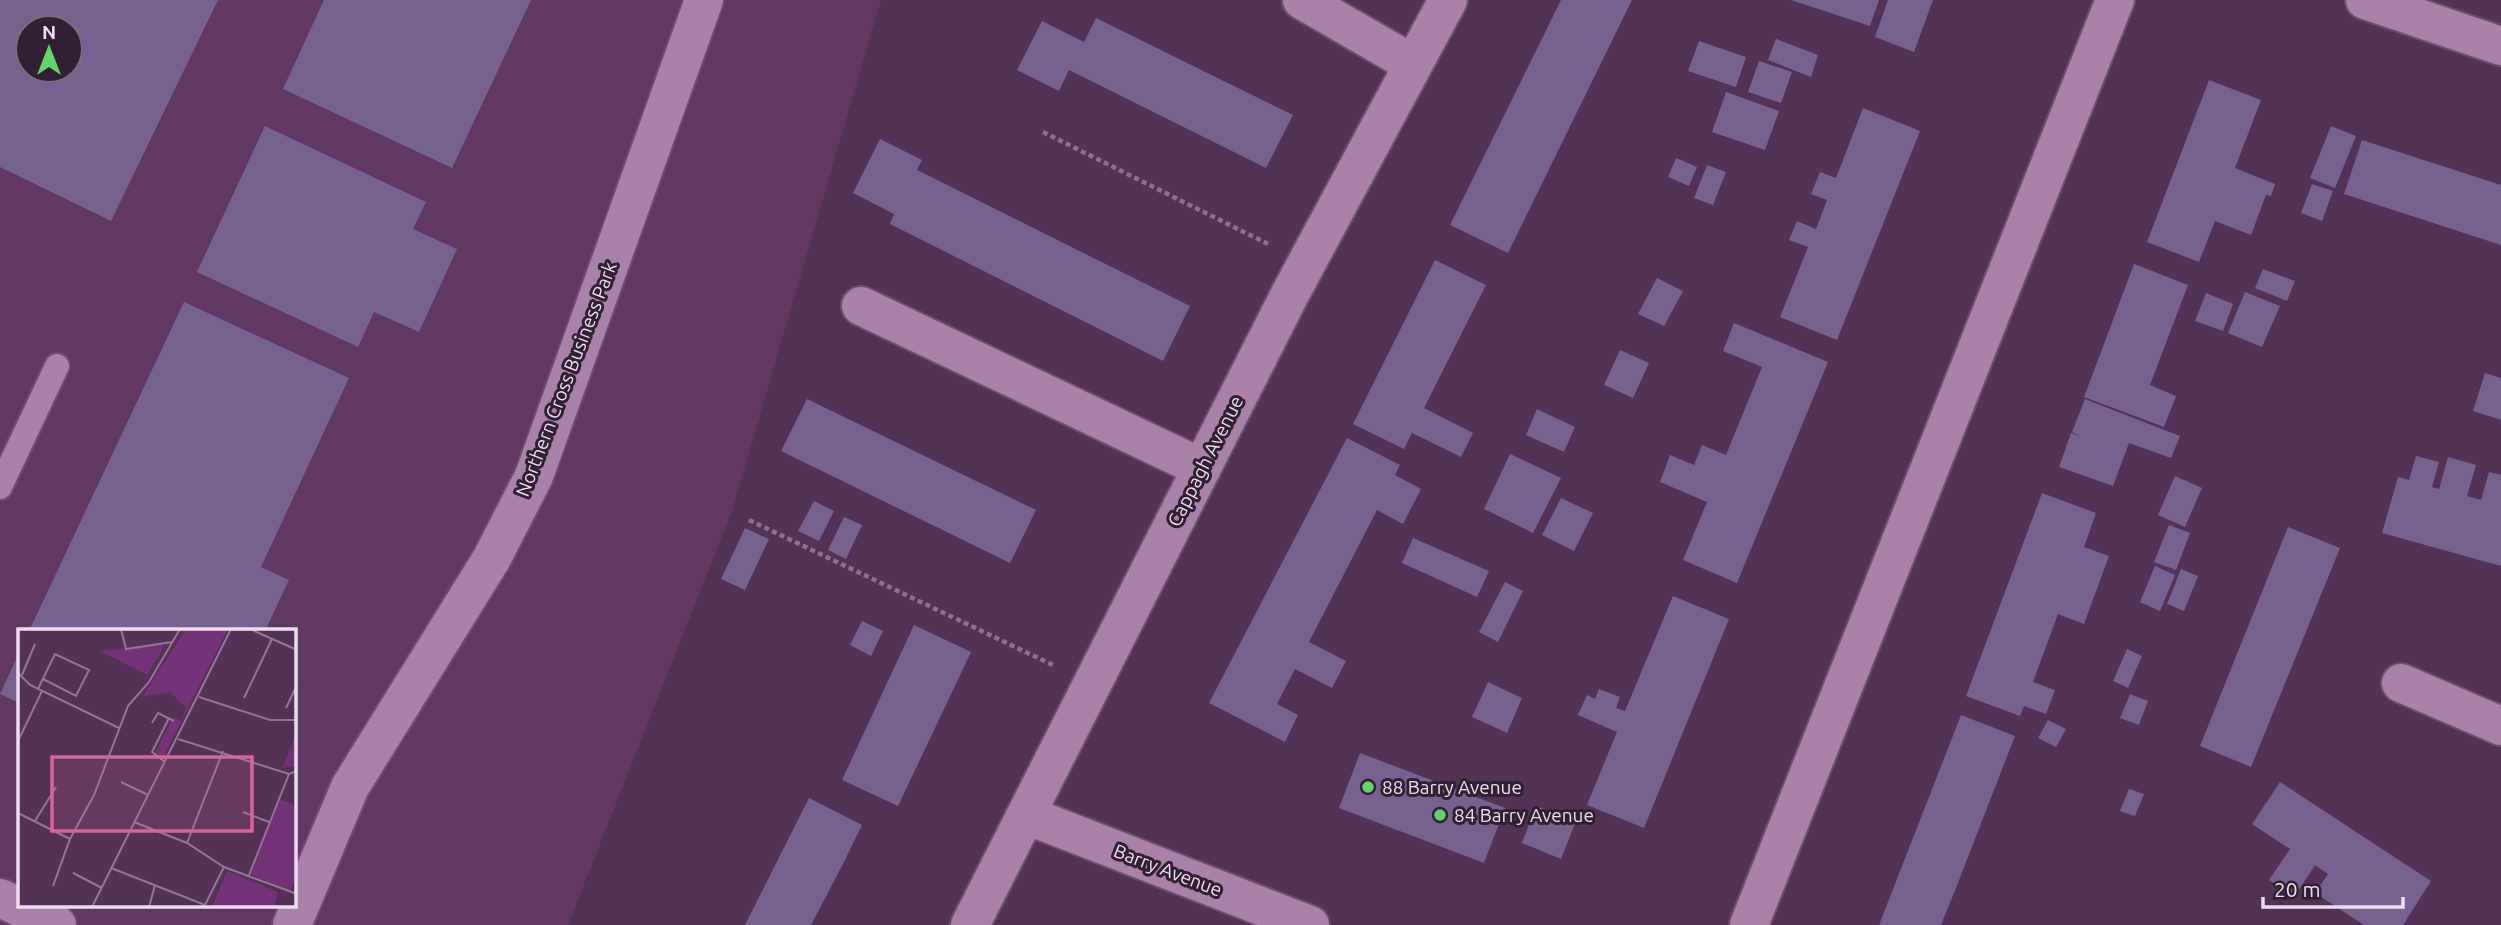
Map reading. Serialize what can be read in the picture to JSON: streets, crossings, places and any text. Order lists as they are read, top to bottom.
{
  "streets": {
    "street": ["Northern Cross Business Park", "Cappagh Avenue", "Barry Avenue"]
  },
  "crossings": [
    ["Cappagh Avenue", "Barry Avenue"]
  ],
  "places": ["88 Barry Avenue", "84 Barry Avenue"],
  "scale_bar": "20 m",
  "north": "top"
}
